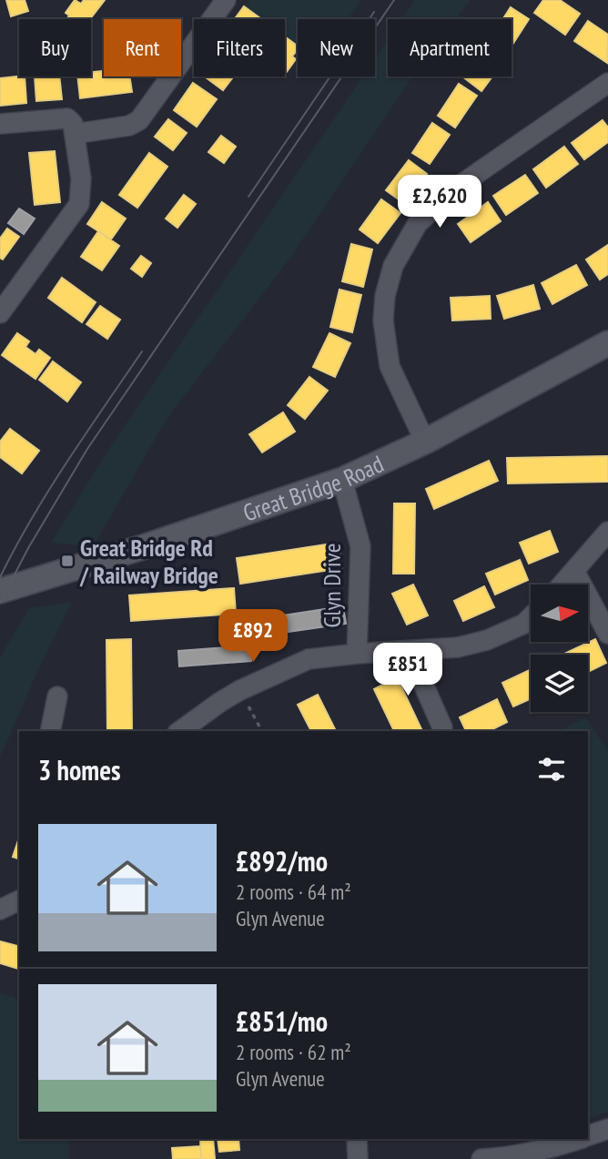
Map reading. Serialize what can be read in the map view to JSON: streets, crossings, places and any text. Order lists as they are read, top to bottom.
{
  "streets": {
    "main road": ["Great Bridge Road"],
    "street": ["Glyn Drive"]
  },
  "crossings": [
    ["Great Bridge Road", "Glyn Drive"]
  ],
  "places": {
    "transit": ["Great Bridge Rd / Railway Bridge"]
  },
  "north": "right",
  "page": {
    "chip": [
      "Buy",
      "Rent",
      "Filters",
      "New",
      "Apartment"
    ],
    "price": ["£2,620", "£892", "£851"],
    "heading": "3 homes",
    "list": [
      {
        "name": "£892/mo",
        "note": "2 rooms · 64 m² · Glyn Avenue"
      },
      {
        "name": "£851/mo",
        "note": "2 rooms · 62 m² · Glyn Avenue"
      }
    ]
  }
}
